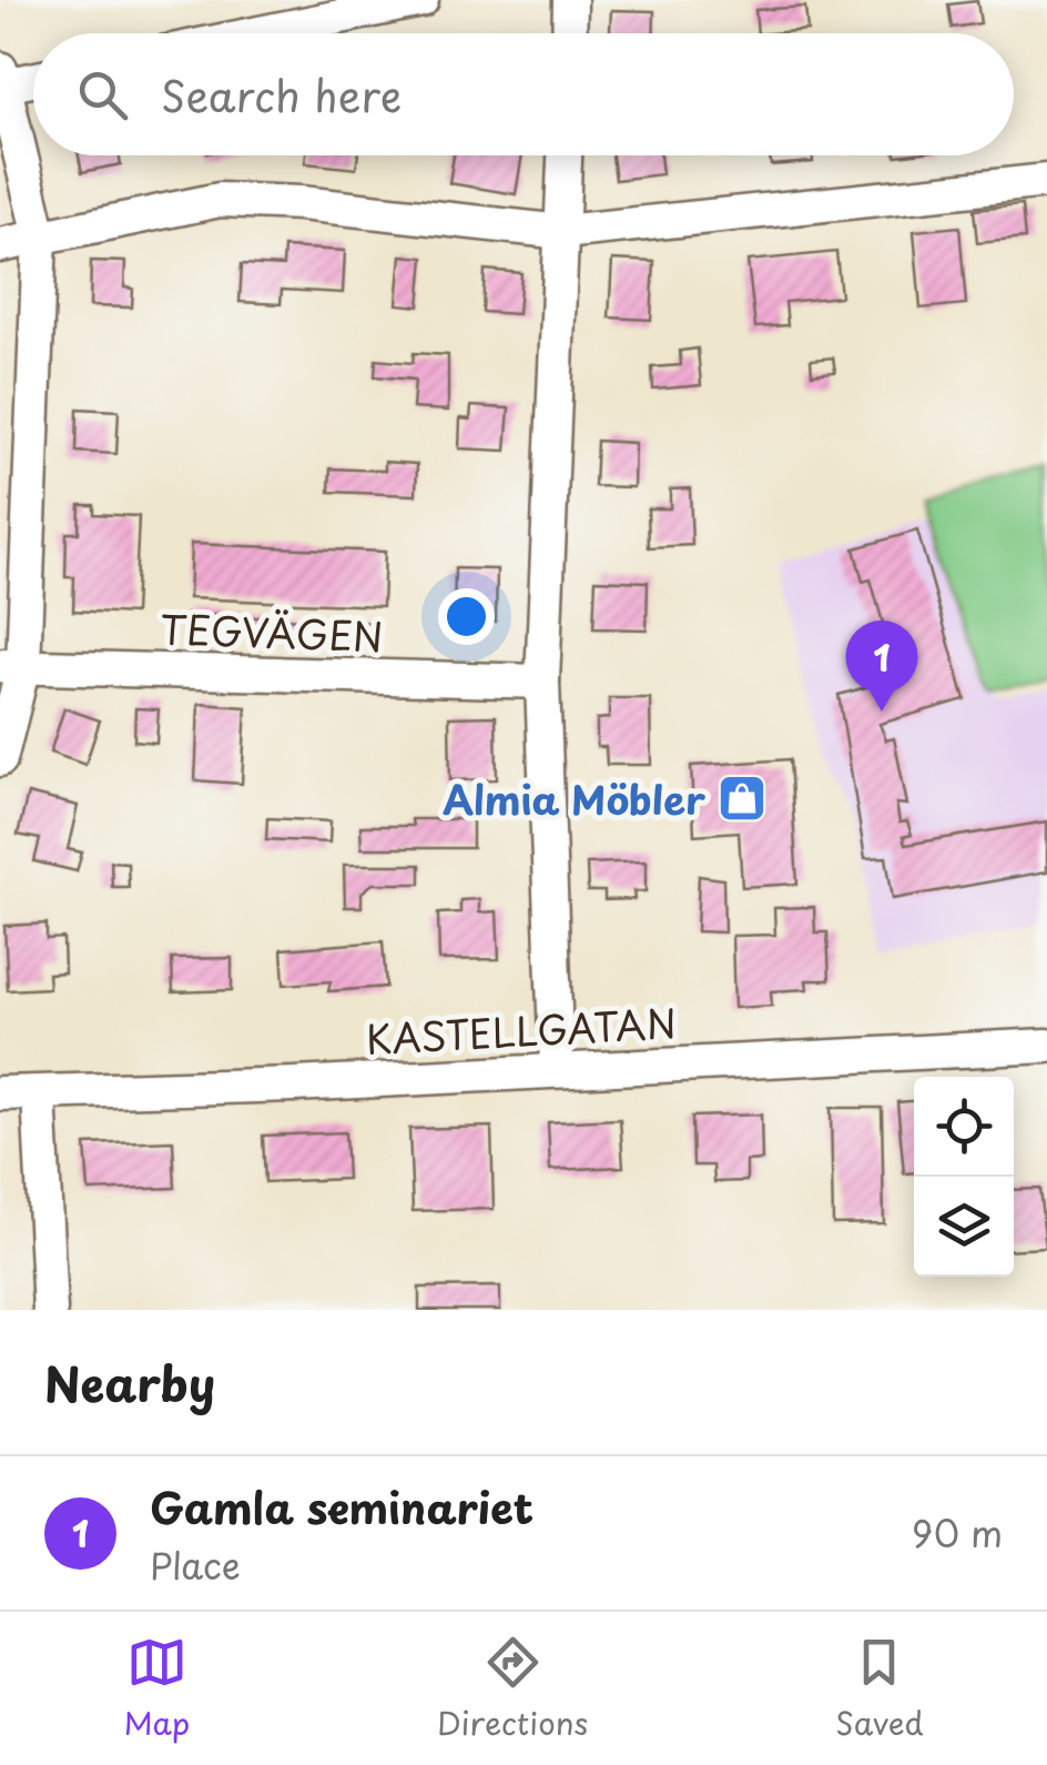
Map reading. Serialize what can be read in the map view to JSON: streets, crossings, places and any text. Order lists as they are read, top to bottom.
{
  "streets": {
    "street": ["TEGVÄGEN", "KASTELLGATAN"]
  },
  "places": {
    "shop": ["Almia Möbler"]
  },
  "page": {
    "search": "Search here",
    "pins": "1",
    "heading": "Nearby",
    "list": [
      {
        "mark": "1",
        "name": "Gamla seminariet",
        "note": "Place",
        "value": "90 m"
      }
    ],
    "nav": ["Map", "Directions", "Saved"]
  }
}
